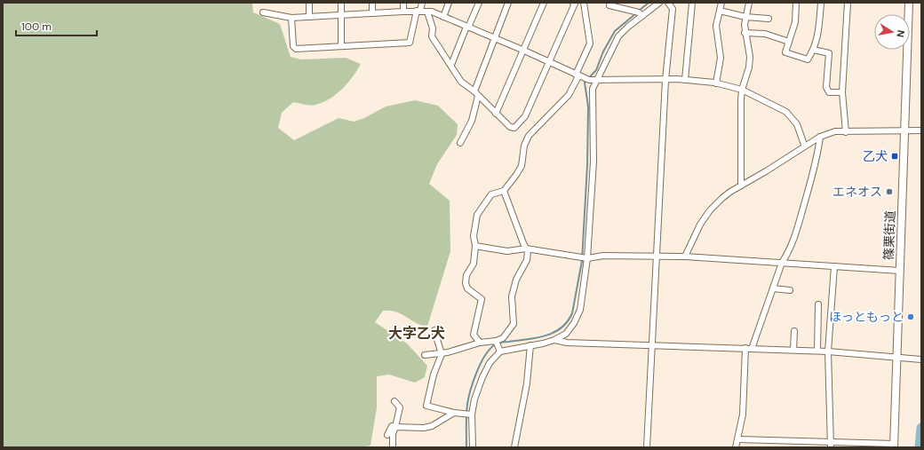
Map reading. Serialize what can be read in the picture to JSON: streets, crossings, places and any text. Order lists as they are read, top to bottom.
{
  "streets": {
    "main road": ["篠栗街道"]
  },
  "districts": ["大字乙犬"],
  "places": {
    "transit": ["乙犬"],
    "other": ["エネオス", "ほっともっと"]
  },
  "scale_bar": "100 m",
  "north": "right"
}
